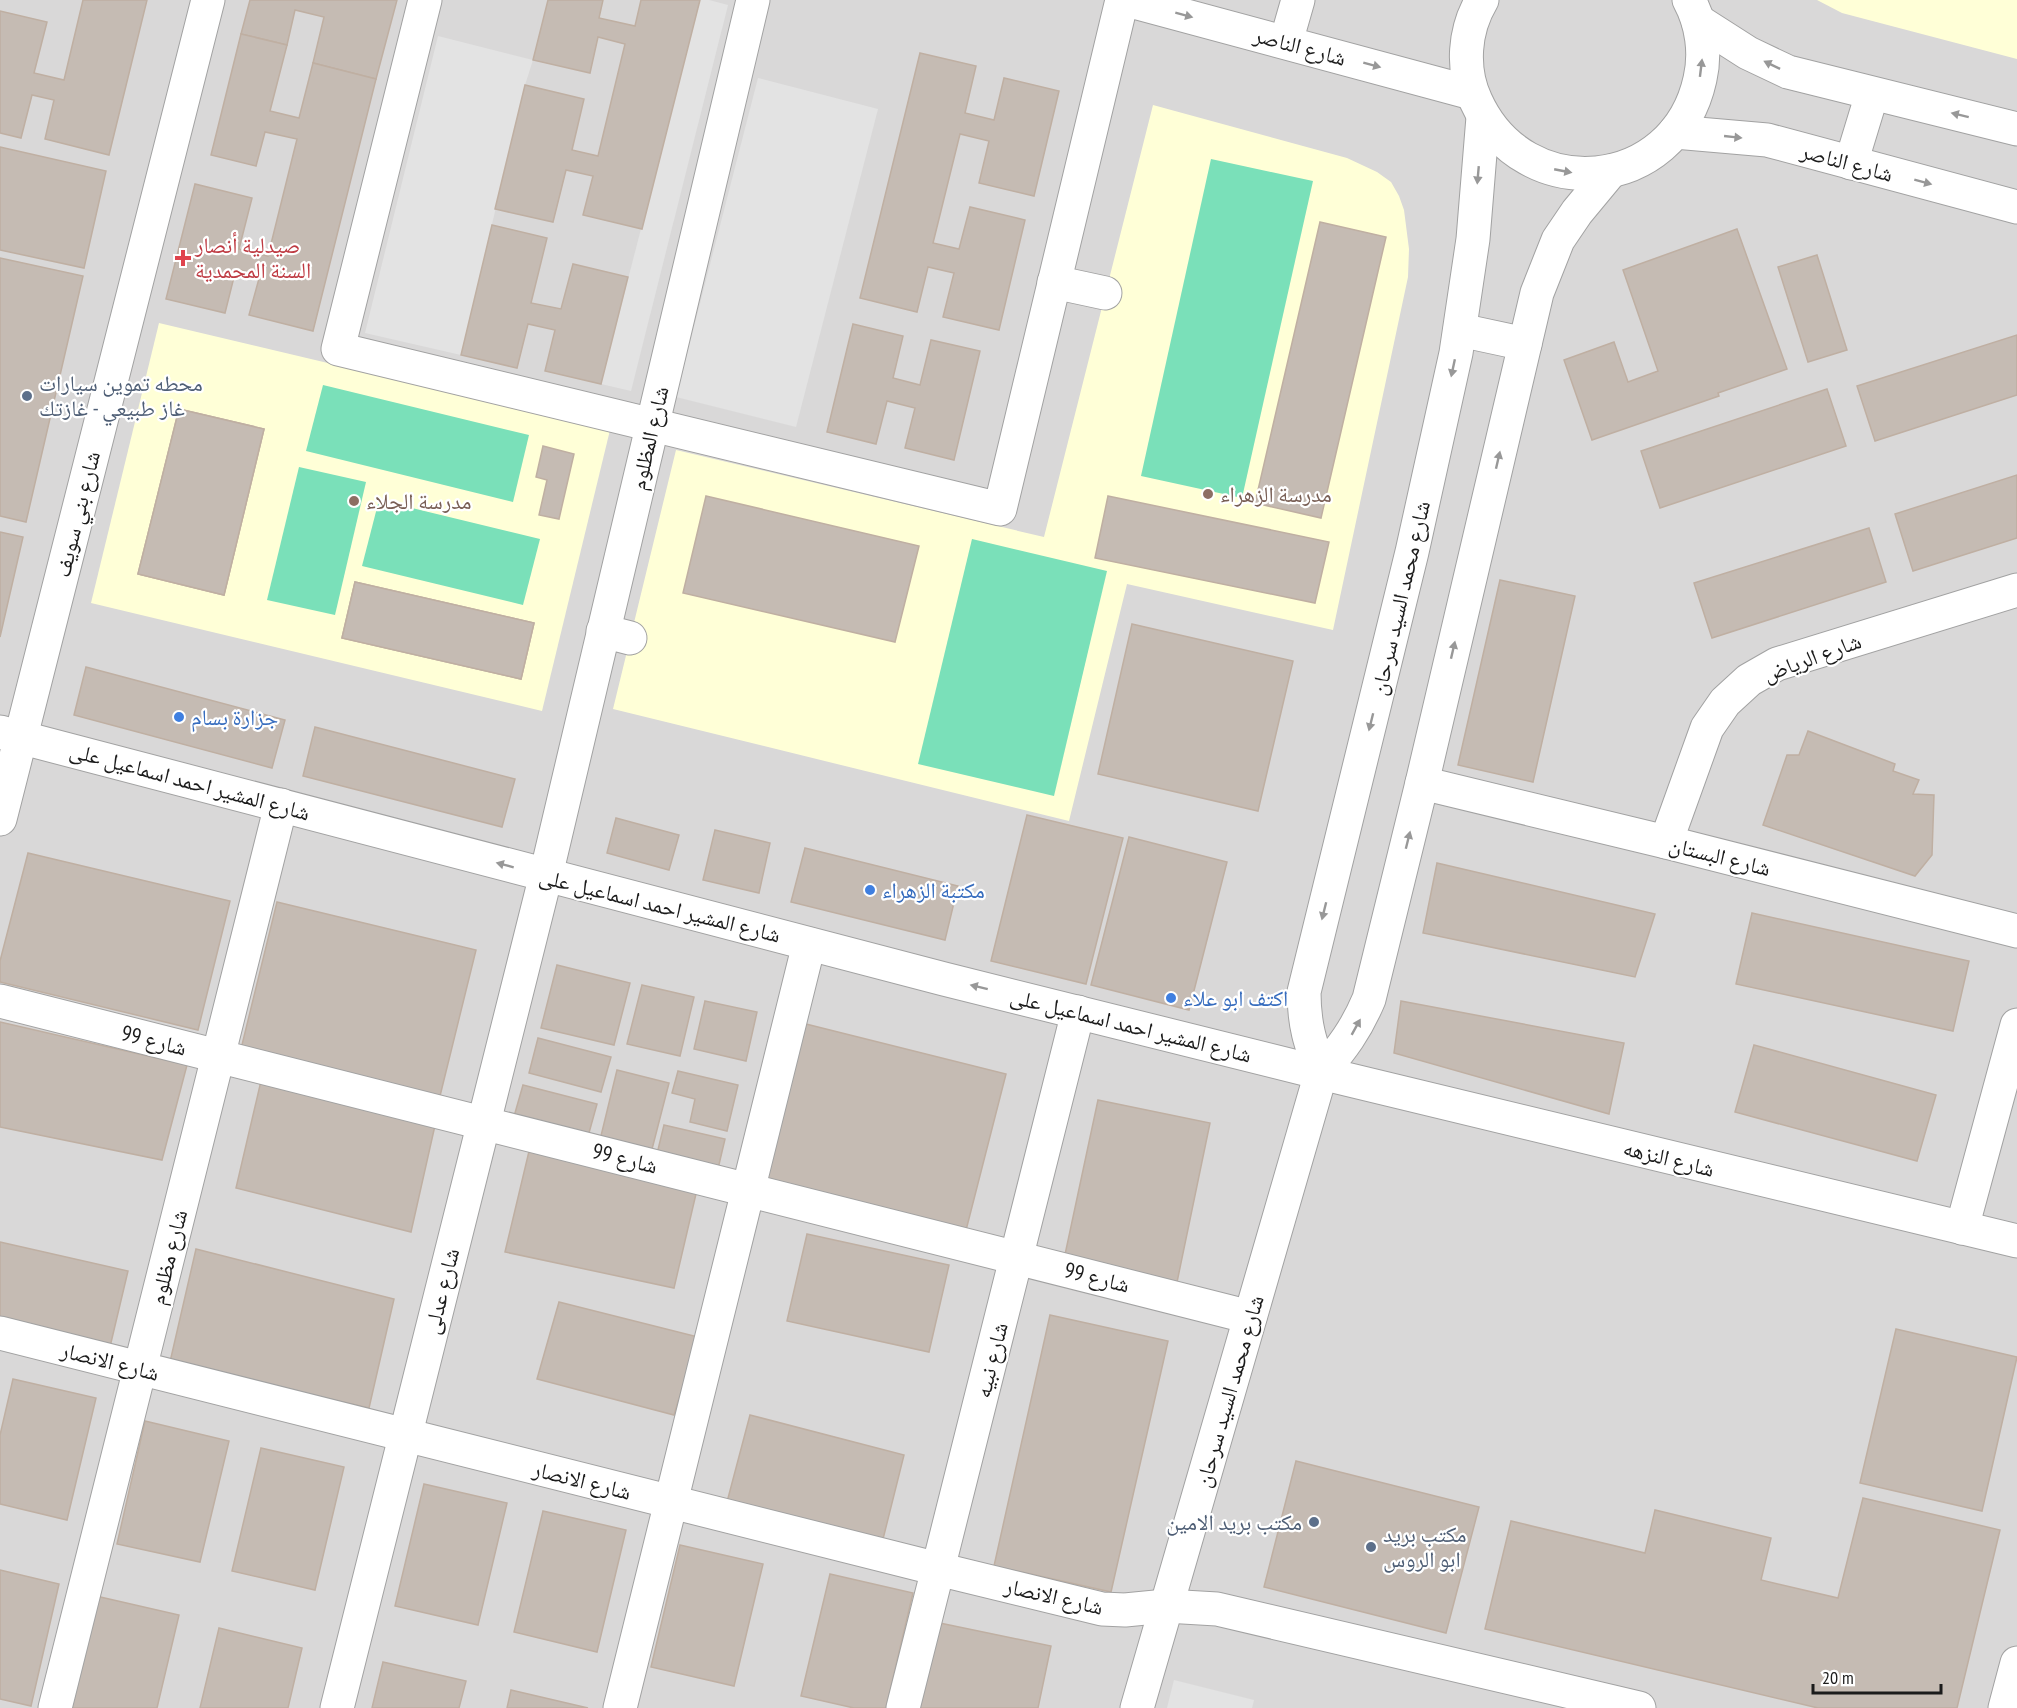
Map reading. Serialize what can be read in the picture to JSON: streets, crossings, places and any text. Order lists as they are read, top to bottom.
{
  "streets": {
    "street": [
      "شارع الناصر",
      "شارع المظلوم",
      "شارع بني سويف",
      "شارع محمد السيد سرحان",
      "شارع الرياض",
      "شارع المشير احمد اسماعيل على",
      "شارع البستان",
      "شارع 99",
      "شارع النزهه",
      "شارع مظلوم",
      "شارع عدلى",
      "شارع نبيه",
      "شارع الانصار"
    ]
  },
  "crossings": [
    ["شارع الناصر", "شارع محمد السيد سرحان"],
    ["شارع المظلوم", "شارع المشير احمد اسماعيل على"],
    ["شارع المظلوم", "شارع عدلى"],
    ["شارع بني سويف", "شارع المشير احمد اسماعيل على"],
    ["شارع محمد السيد سرحان", "شارع المشير احمد اسماعيل على"],
    ["شارع محمد السيد سرحان", "شارع البستان"],
    ["شارع محمد السيد سرحان", "شارع 99"],
    ["شارع محمد السيد سرحان", "شارع النزهه"],
    ["شارع محمد السيد سرحان", "شارع الانصار"],
    ["شارع الرياض", "شارع البستان"],
    ["شارع المشير احمد اسماعيل على", "شارع النزهه"],
    ["شارع المشير احمد اسماعيل على", "شارع مظلوم"],
    ["شارع المشير احمد اسماعيل على", "شارع عدلى"],
    ["شارع المشير احمد اسماعيل على", "شارع نبيه"],
    ["شارع 99", "شارع مظلوم"],
    ["شارع 99", "شارع عدلى"],
    ["شارع 99", "شارع نبيه"],
    ["شارع مظلوم", "شارع الانصار"],
    ["شارع عدلى", "شارع الانصار"],
    ["شارع نبيه", "شارع الانصار"]
  ],
  "one_way": ["شارع المشير احمد اسماعيل على"],
  "places": {
    "health": ["صيدلية أنصار السنة المحمدية"],
    "other": [
      "محطه تموين سيارات غاز طبيعي - غازتك",
      "مدرسة الزهراء",
      "مدرسة الجلاء",
      "جزارة بسام",
      "مكتبة الزهراء",
      "اكتف ابو علاء",
      "مكتب بريد الامين",
      "مكتب بريد ابو الروس"
    ]
  },
  "scale_bar": "20 m"
}
